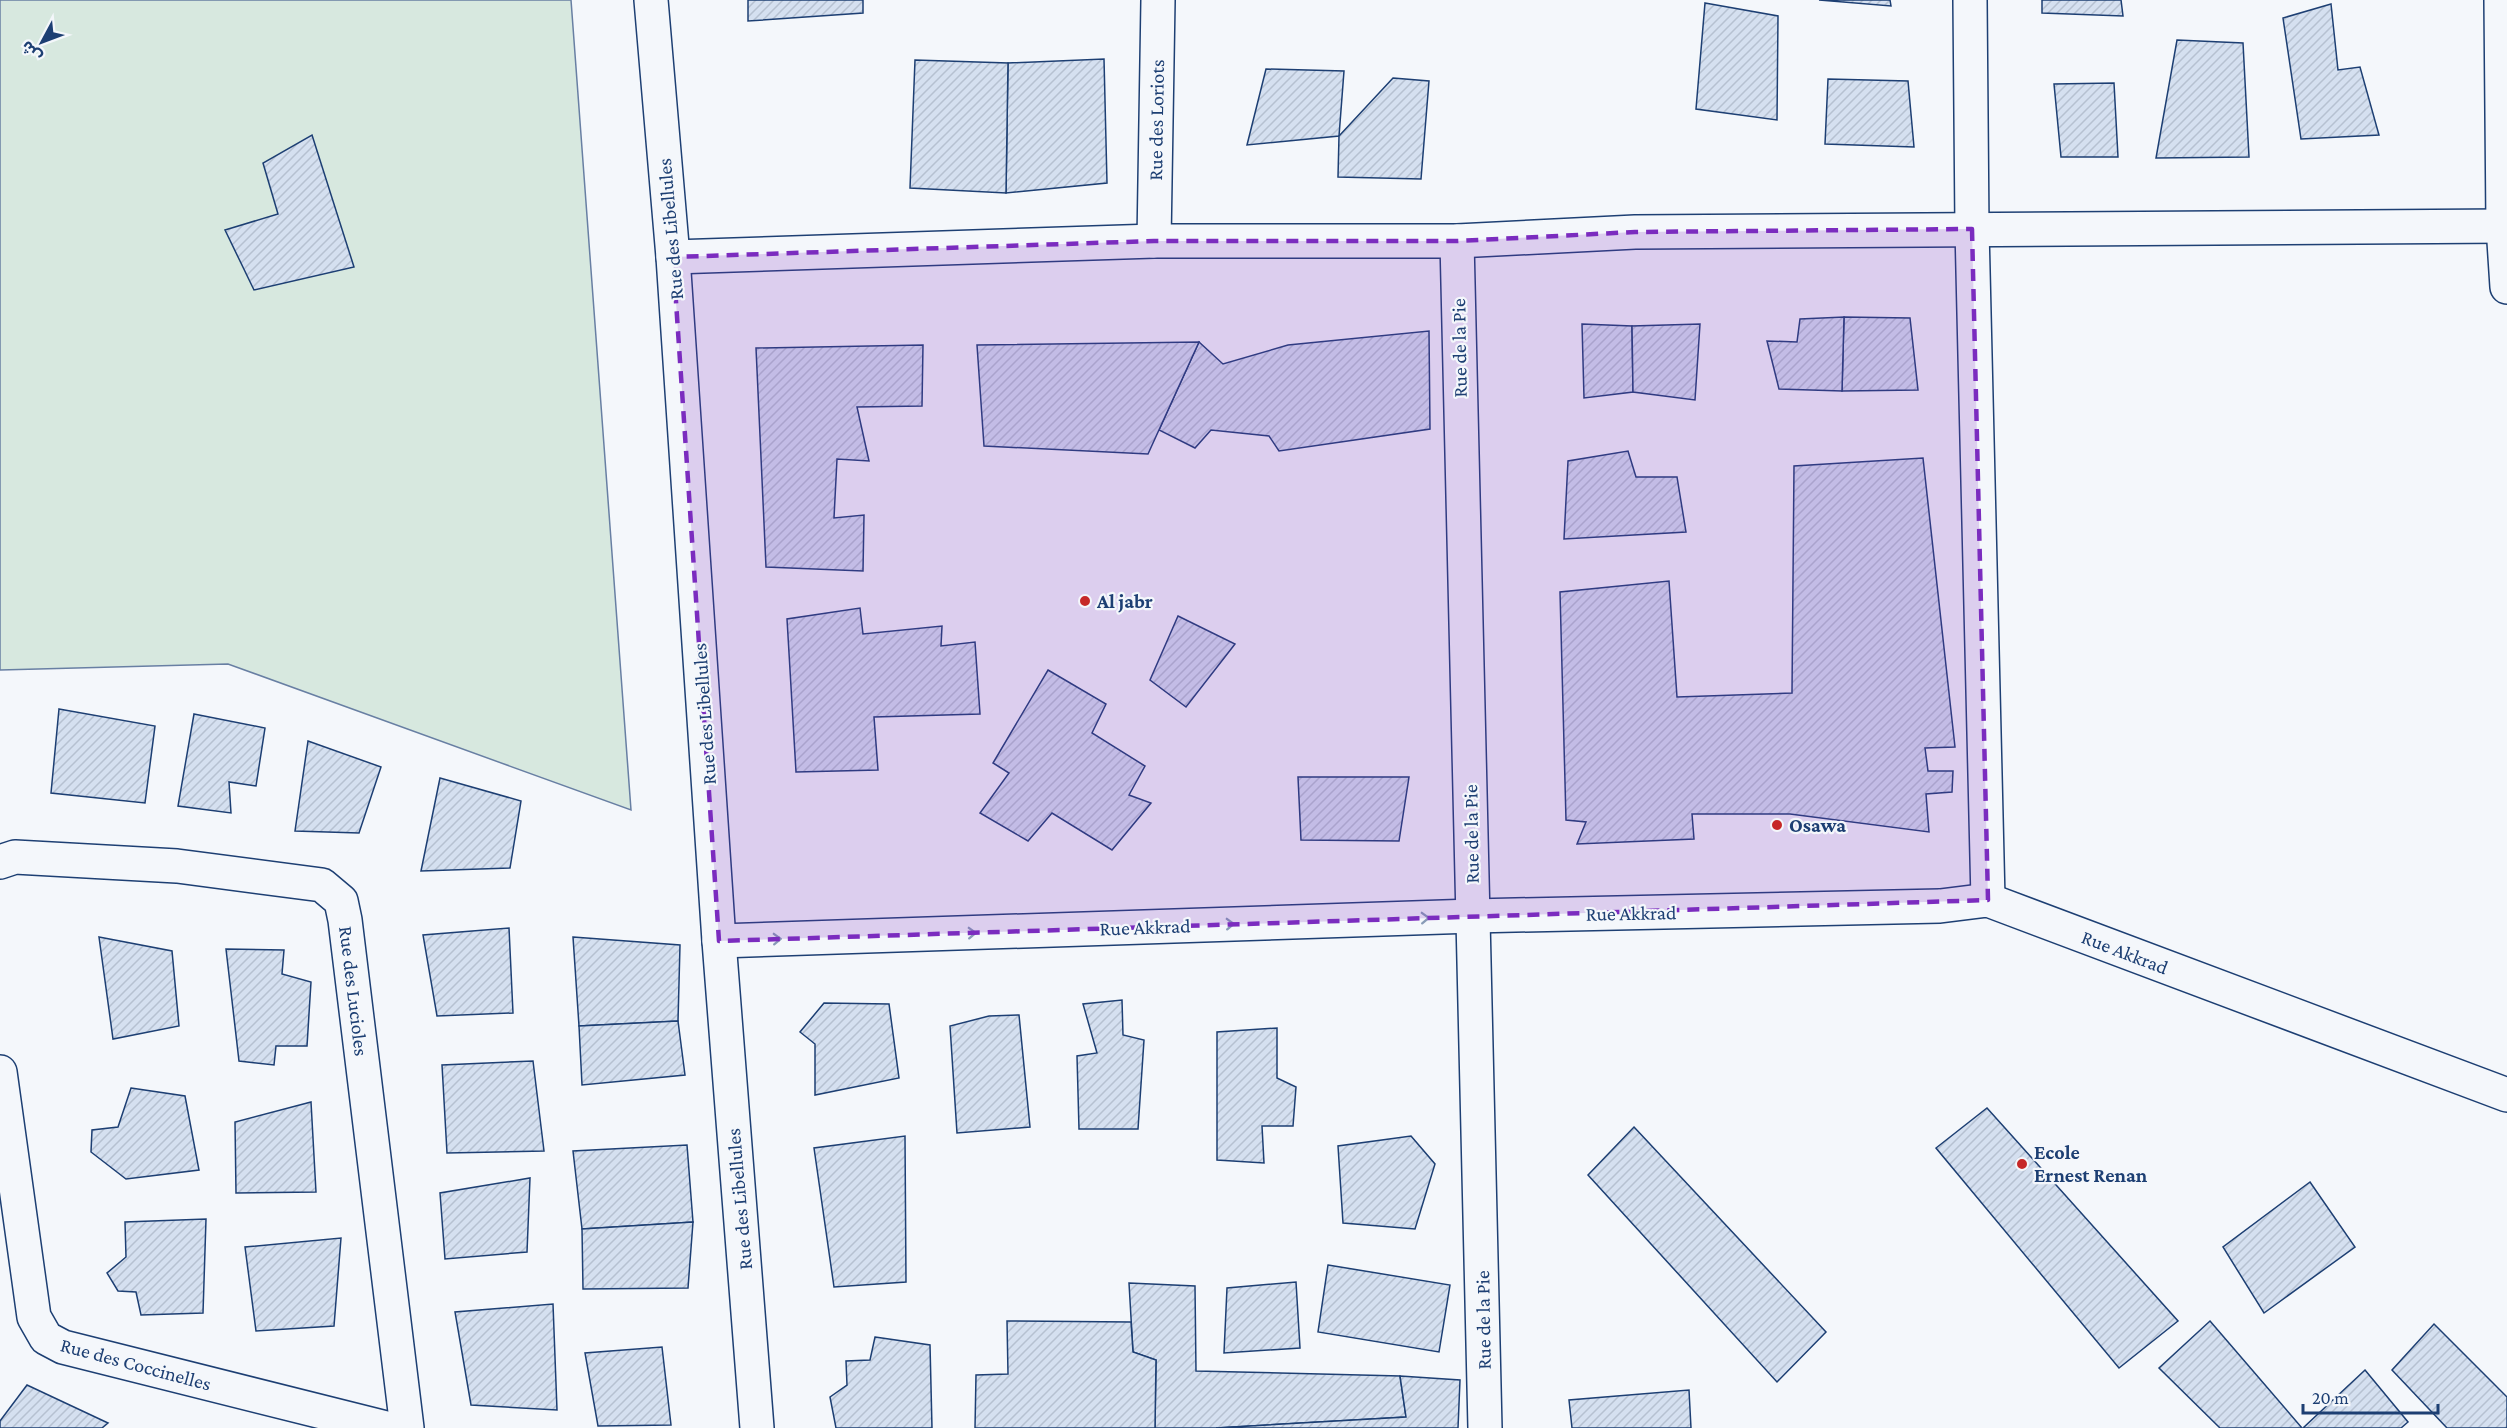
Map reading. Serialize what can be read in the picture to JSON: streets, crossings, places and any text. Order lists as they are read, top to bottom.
{
  "streets": {
    "street": [
      "Rue des Loriots",
      "Rue des Libellules",
      "Rue de la Pie",
      "Rue Akkrad",
      "Rue des Lucioles",
      "Rue des Coccinelles"
    ]
  },
  "crossings": [
    ["Rue des Libellules", "Rue Akkrad"],
    ["Rue de la Pie", "Rue Akkrad"]
  ],
  "one_way": ["Rue Akkrad"],
  "places": ["Al jabr", "Osawa", "Ecole Ernest Renan"],
  "scale_bar": "20 m",
  "north": "bottom left"
}
